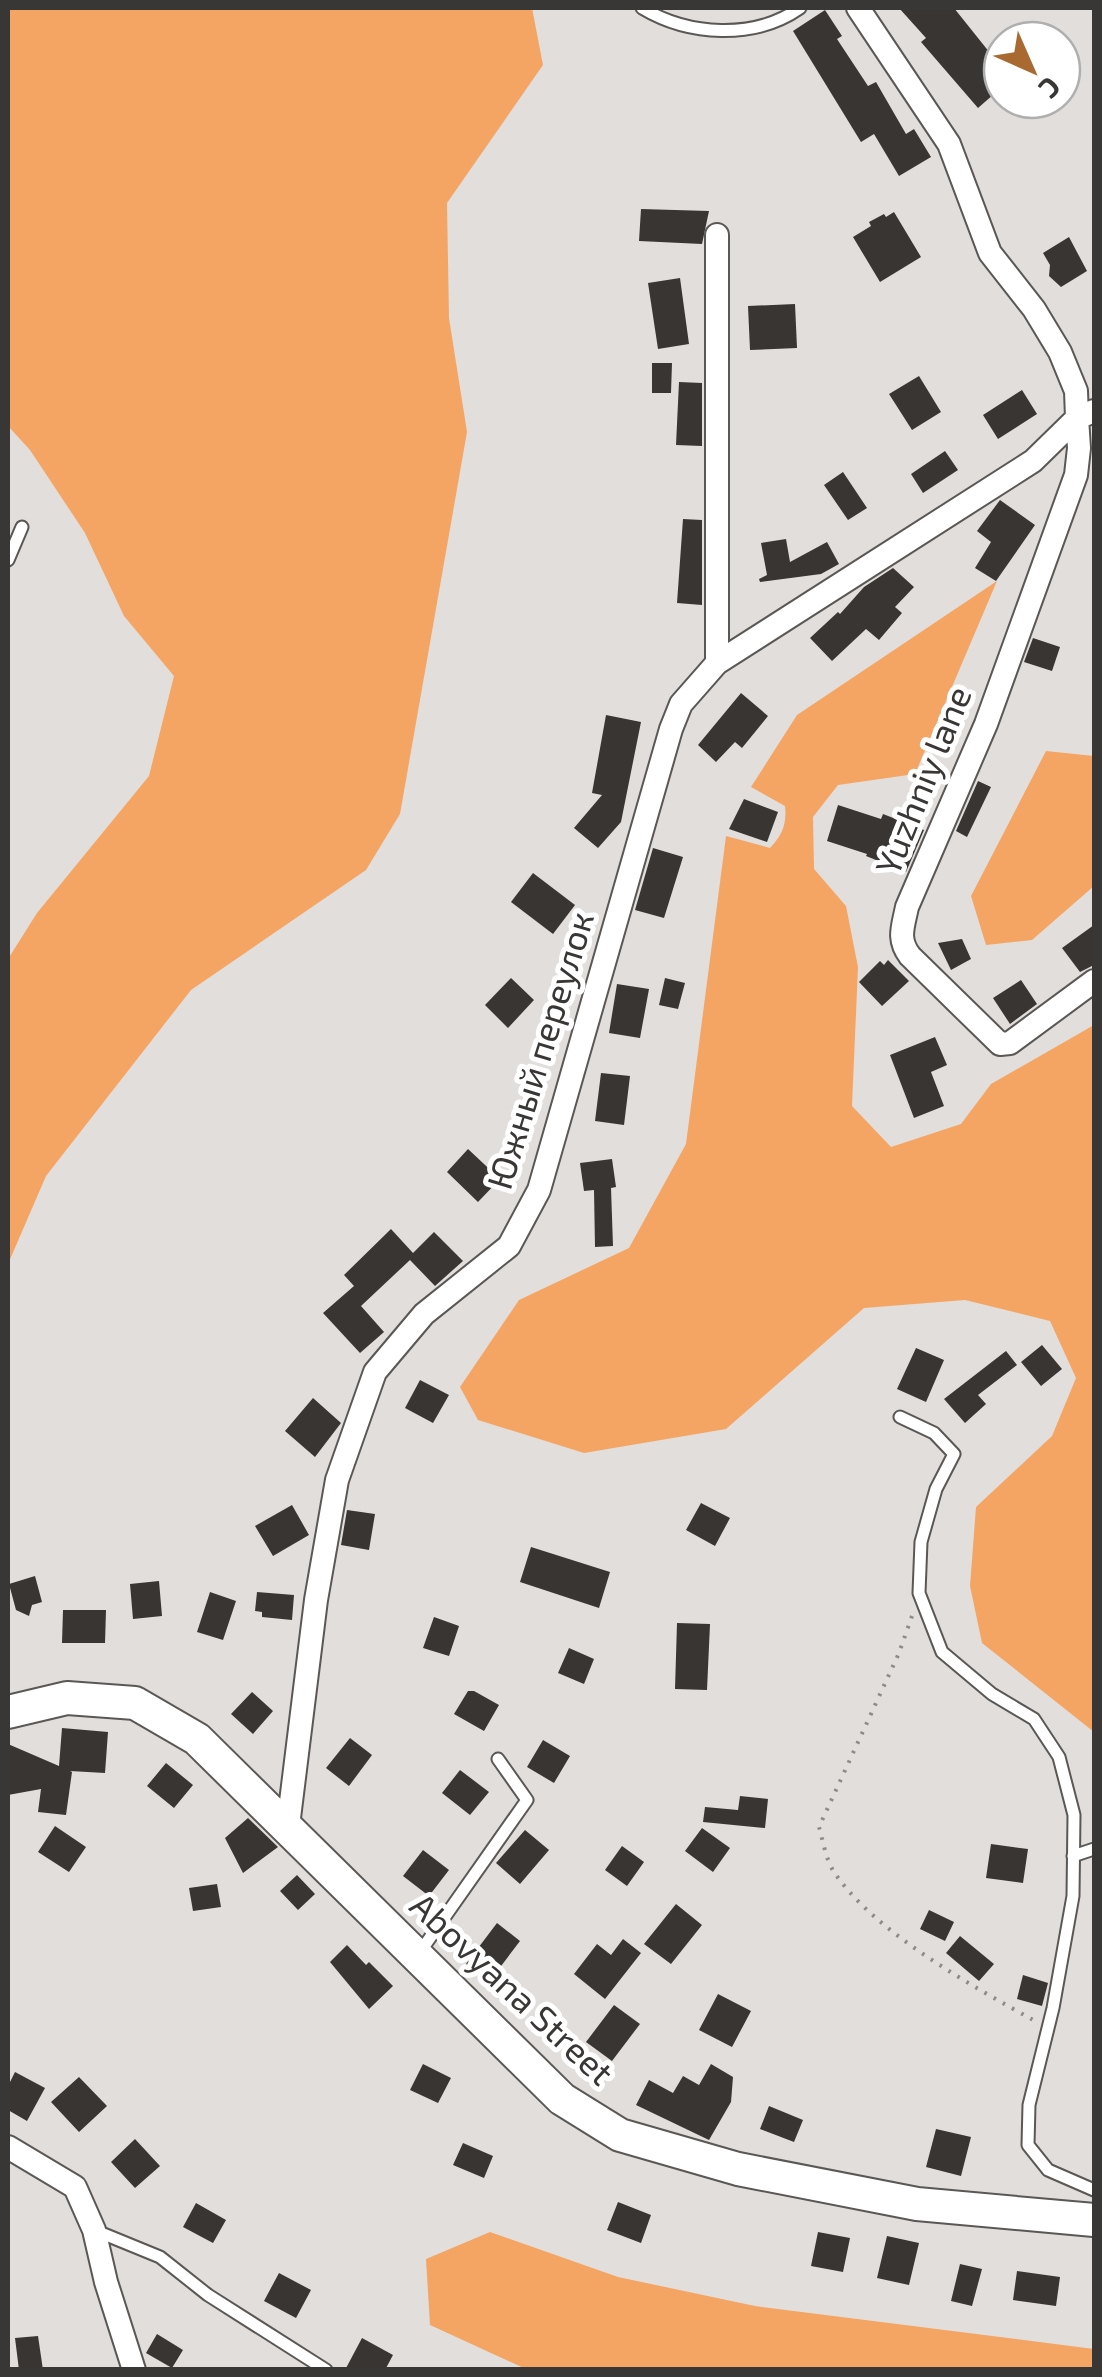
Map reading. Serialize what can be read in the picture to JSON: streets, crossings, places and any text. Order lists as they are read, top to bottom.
{
  "streets": {
    "street": ["Yuzhniy lane", "Южный переулок", "Abovyana Street"]
  },
  "crossings": [
    ["Yuzhniy lane", "Южный переулок"],
    ["Южный переулок", "Abovyana Street"]
  ],
  "north": "bottom right"
}
